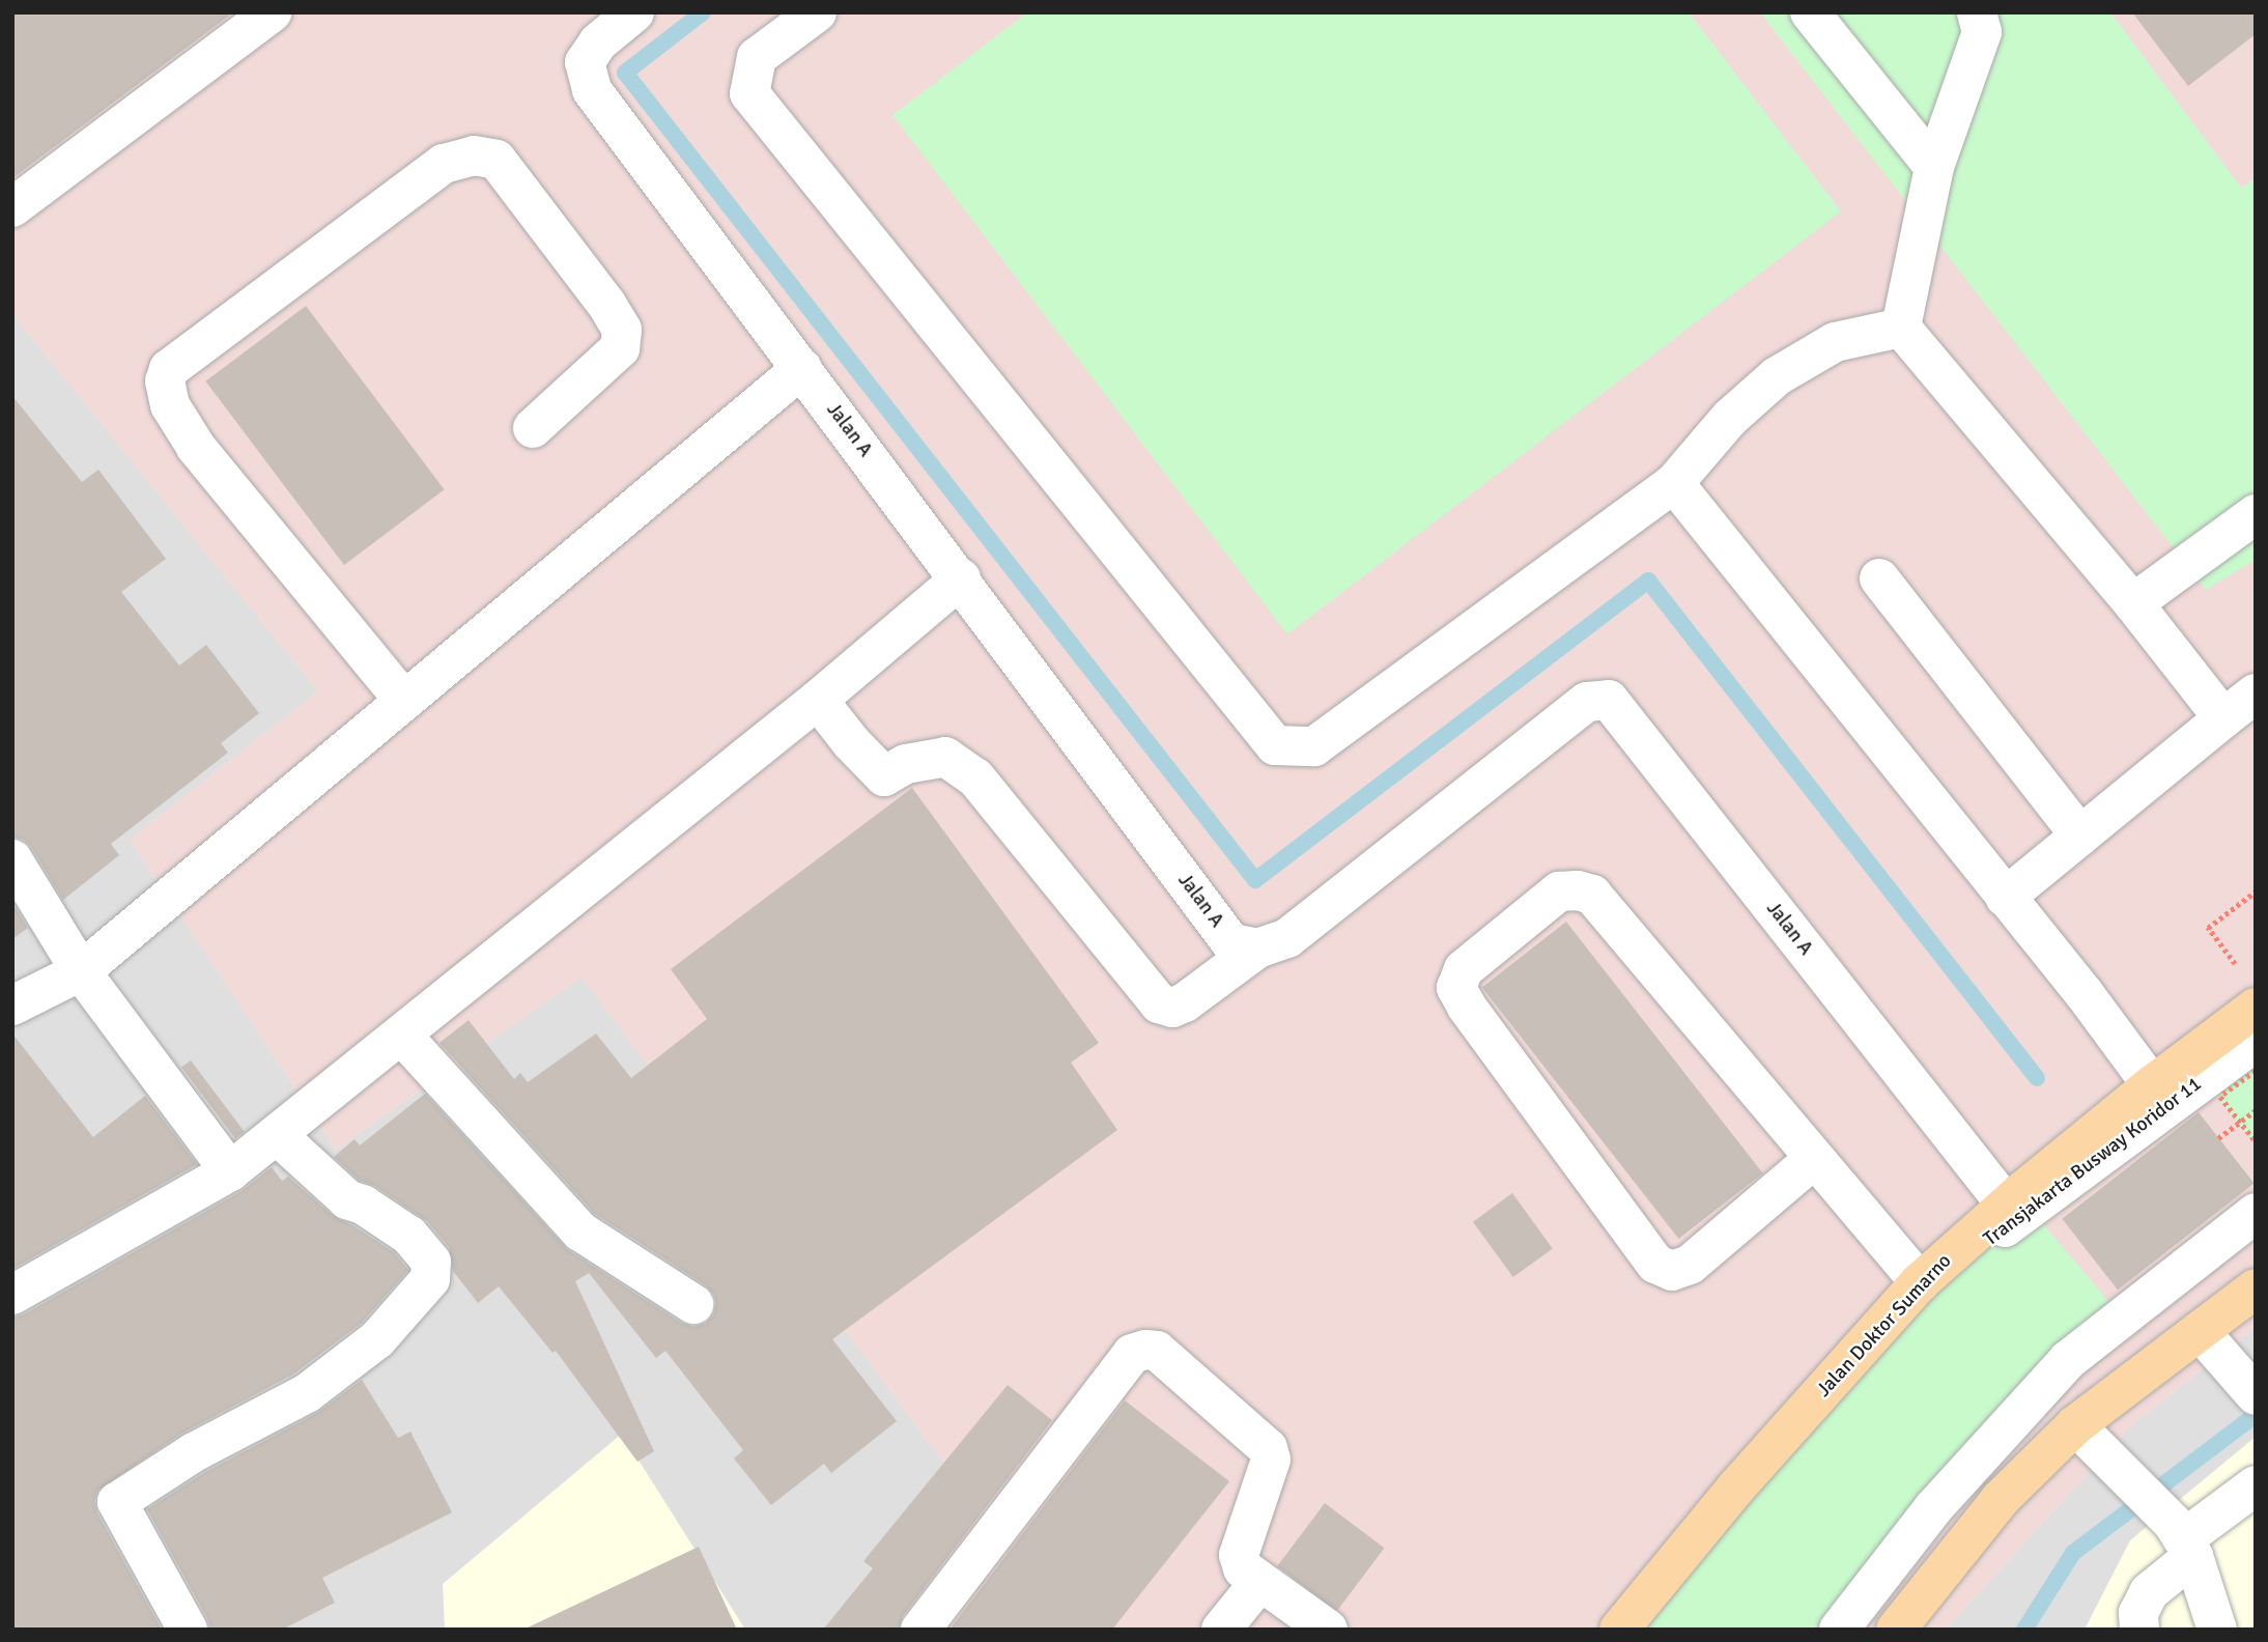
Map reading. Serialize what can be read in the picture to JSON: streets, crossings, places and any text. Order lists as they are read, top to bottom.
{
  "streets": {
    "main road": ["Jalan Doktor Sumarno"],
    "street": ["Jalan A", "Transjakarta Busway Koridor 11"]
  },
  "crossings": [
    ["Jalan A", "Jalan Doktor Sumarno"],
    ["Transjakarta Busway Koridor 11", "Jalan Doktor Sumarno"]
  ]
}
